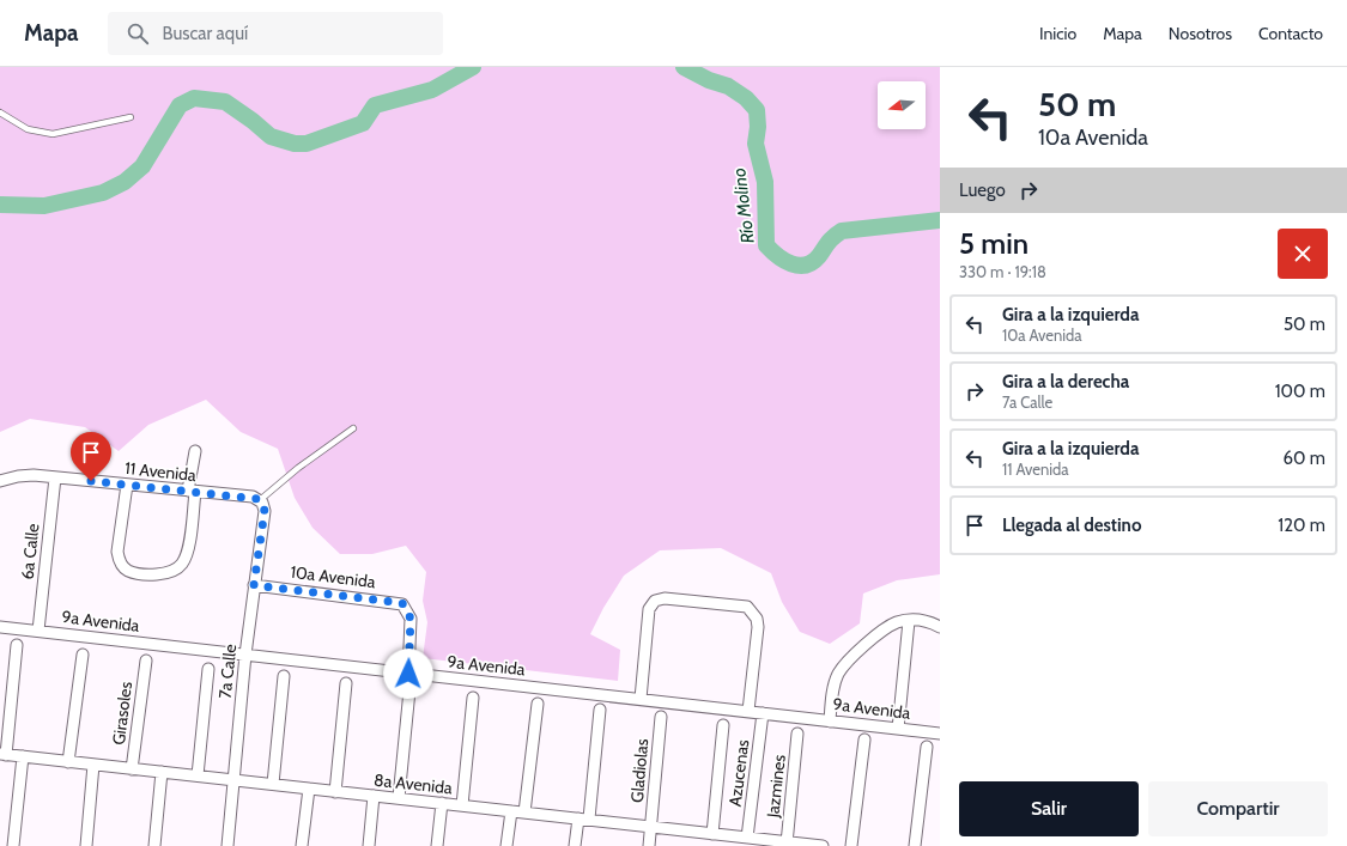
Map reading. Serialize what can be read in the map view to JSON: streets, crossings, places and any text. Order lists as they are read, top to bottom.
{
  "streets": {
    "street": [
      "11 Avenida",
      "6a Calle",
      "10a Avenida",
      "9a Avenida",
      "7a Calle",
      "Girasoles",
      "Gladiolas",
      "Azucenas",
      "8a Avenida",
      "Jazmines"
    ]
  },
  "crossings": [
    ["11 Avenida", "6a Calle"],
    ["11 Avenida", "7a Calle"],
    ["6a Calle", "9a Avenida"],
    ["10a Avenida", "9a Avenida"],
    ["10a Avenida", "7a Calle"],
    ["9a Avenida", "7a Calle"],
    ["9a Avenida", "Azucenas"],
    ["7a Calle", "8a Avenida"],
    ["Girasoles", "8a Avenida"],
    ["Gladiolas", "8a Avenida"],
    ["Azucenas", "8a Avenida"],
    ["8a Avenida", "Jazmines"]
  ],
  "water": ["Río Molino"],
  "north": "left",
  "page": {
    "header": "Mapa",
    "search": "Buscar aquí",
    "nav": [
      "Inicio",
      "Mapa",
      "Nosotros",
      "Contacto"
    ],
    "turn": ["50 m", "10a Avenida"],
    "then": "Luego",
    "heading": ["5 min", "330 m · 19:18"],
    "list": [
      {
        "name": "Gira a la izquierda",
        "note": "10a Avenida",
        "value": "50 m"
      },
      {
        "name": "Gira a la derecha",
        "note": "7a Calle",
        "value": "100 m"
      },
      {
        "name": "Gira a la izquierda",
        "note": "11 Avenida",
        "value": "60 m"
      },
      {
        "name": "Llegada al destino",
        "value": "120 m"
      }
    ],
    "buttons": ["Salir", "Compartir"]
  }
}
